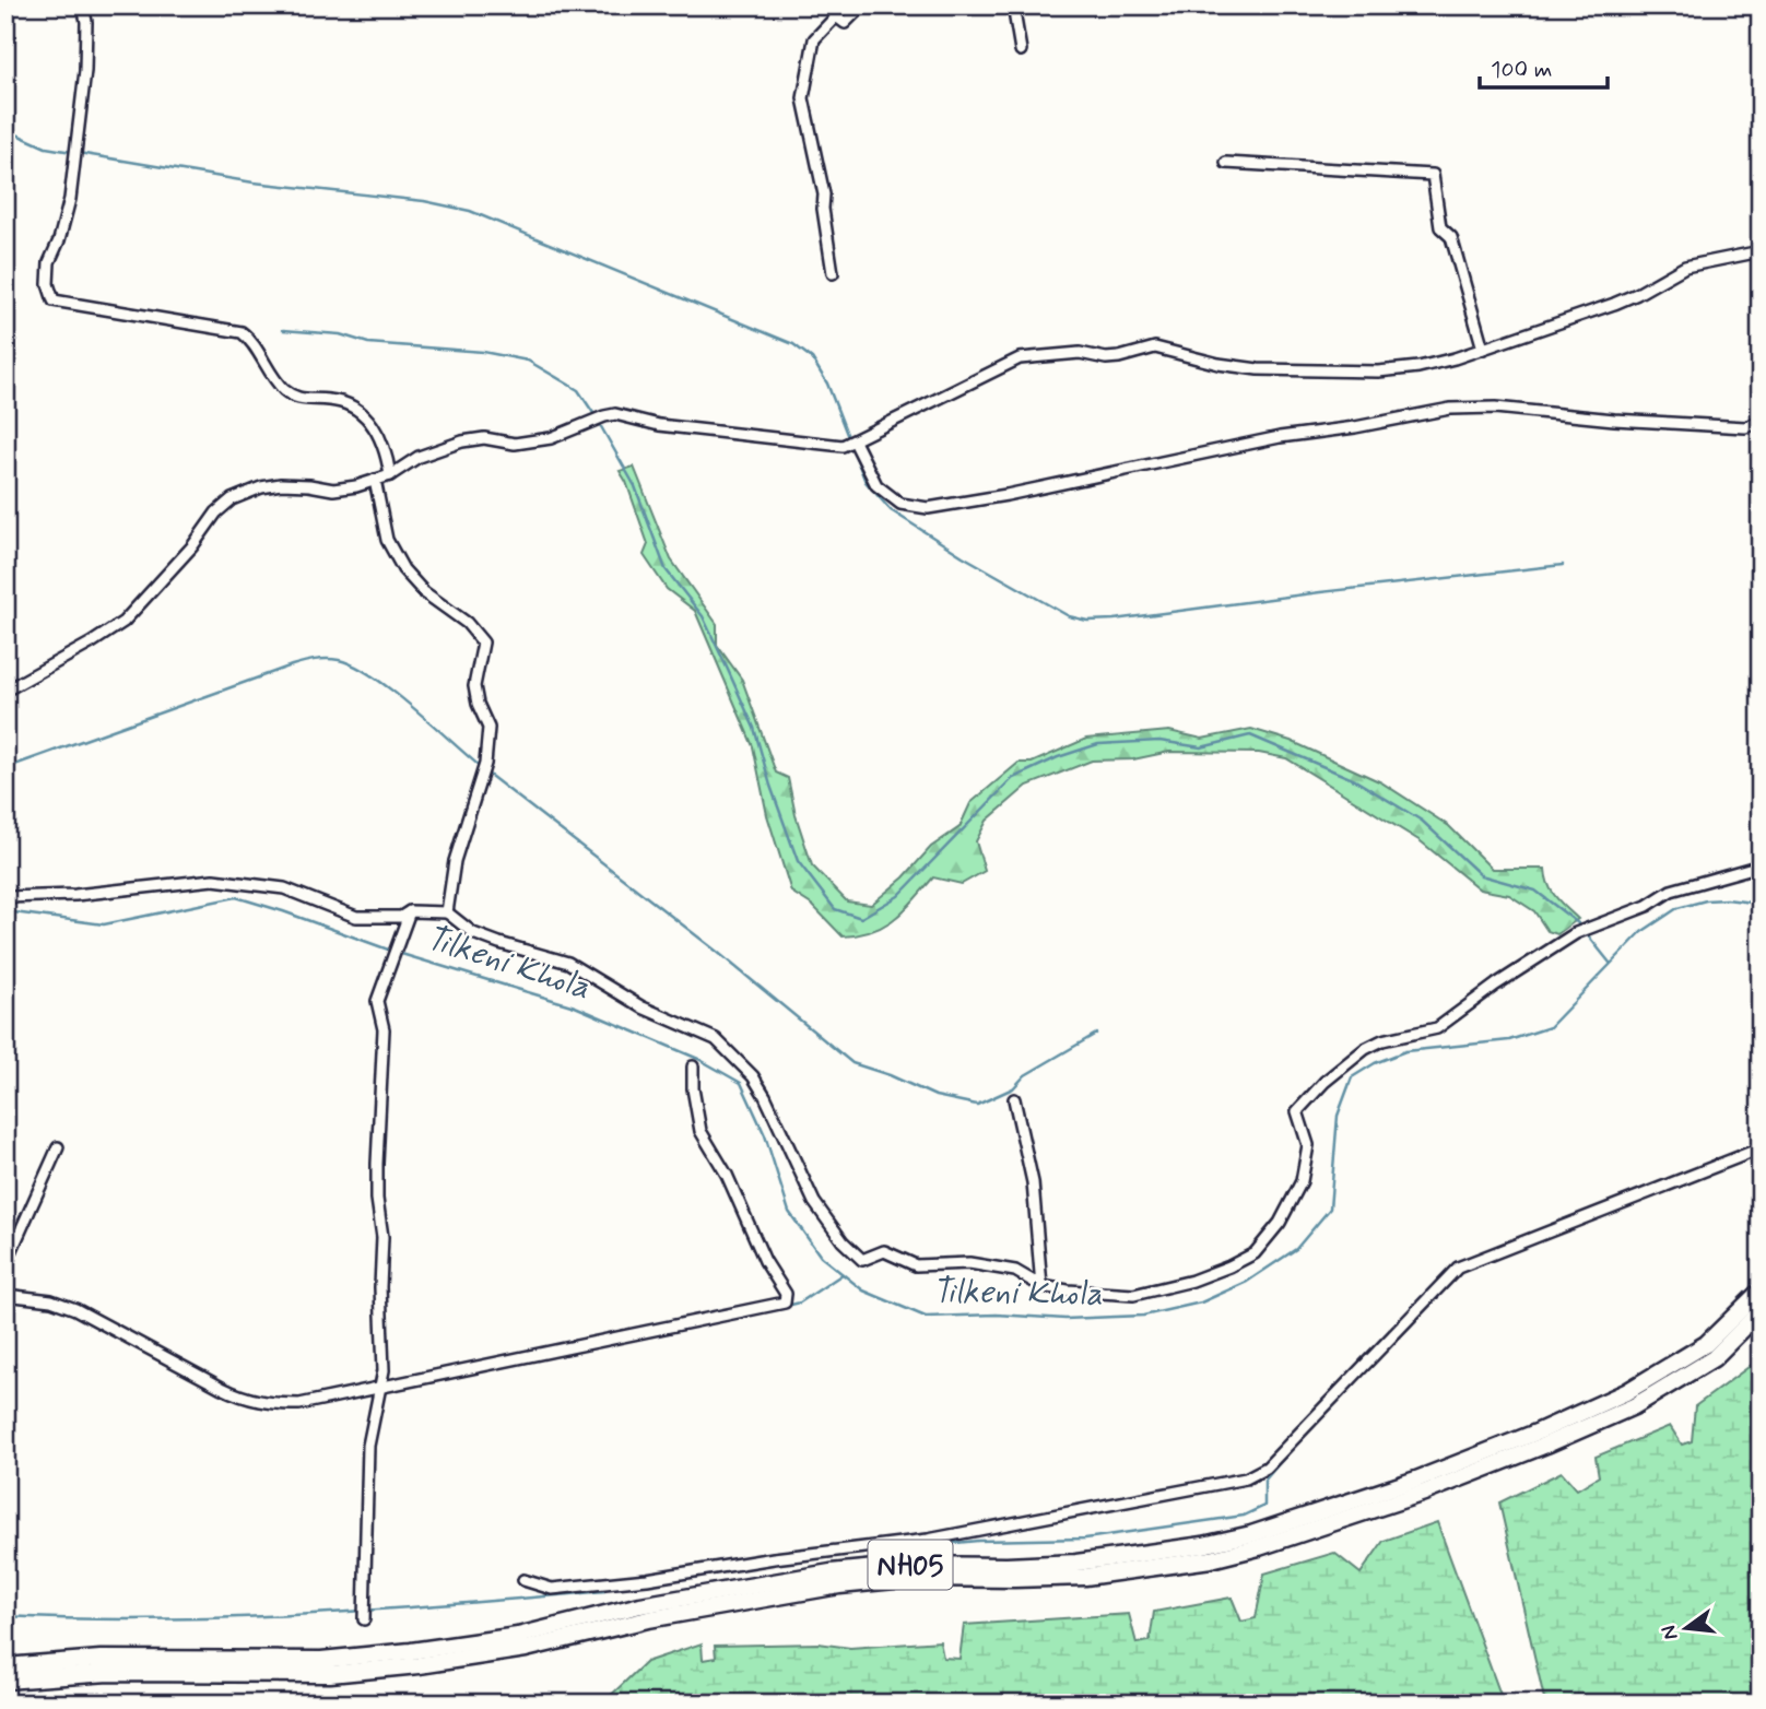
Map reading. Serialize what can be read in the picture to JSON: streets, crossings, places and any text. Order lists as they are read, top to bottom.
{
  "streets": {
    "main road": ["NH05"]
  },
  "water": ["Tilkeni Khola"],
  "scale_bar": "100 m",
  "north": "left"
}
